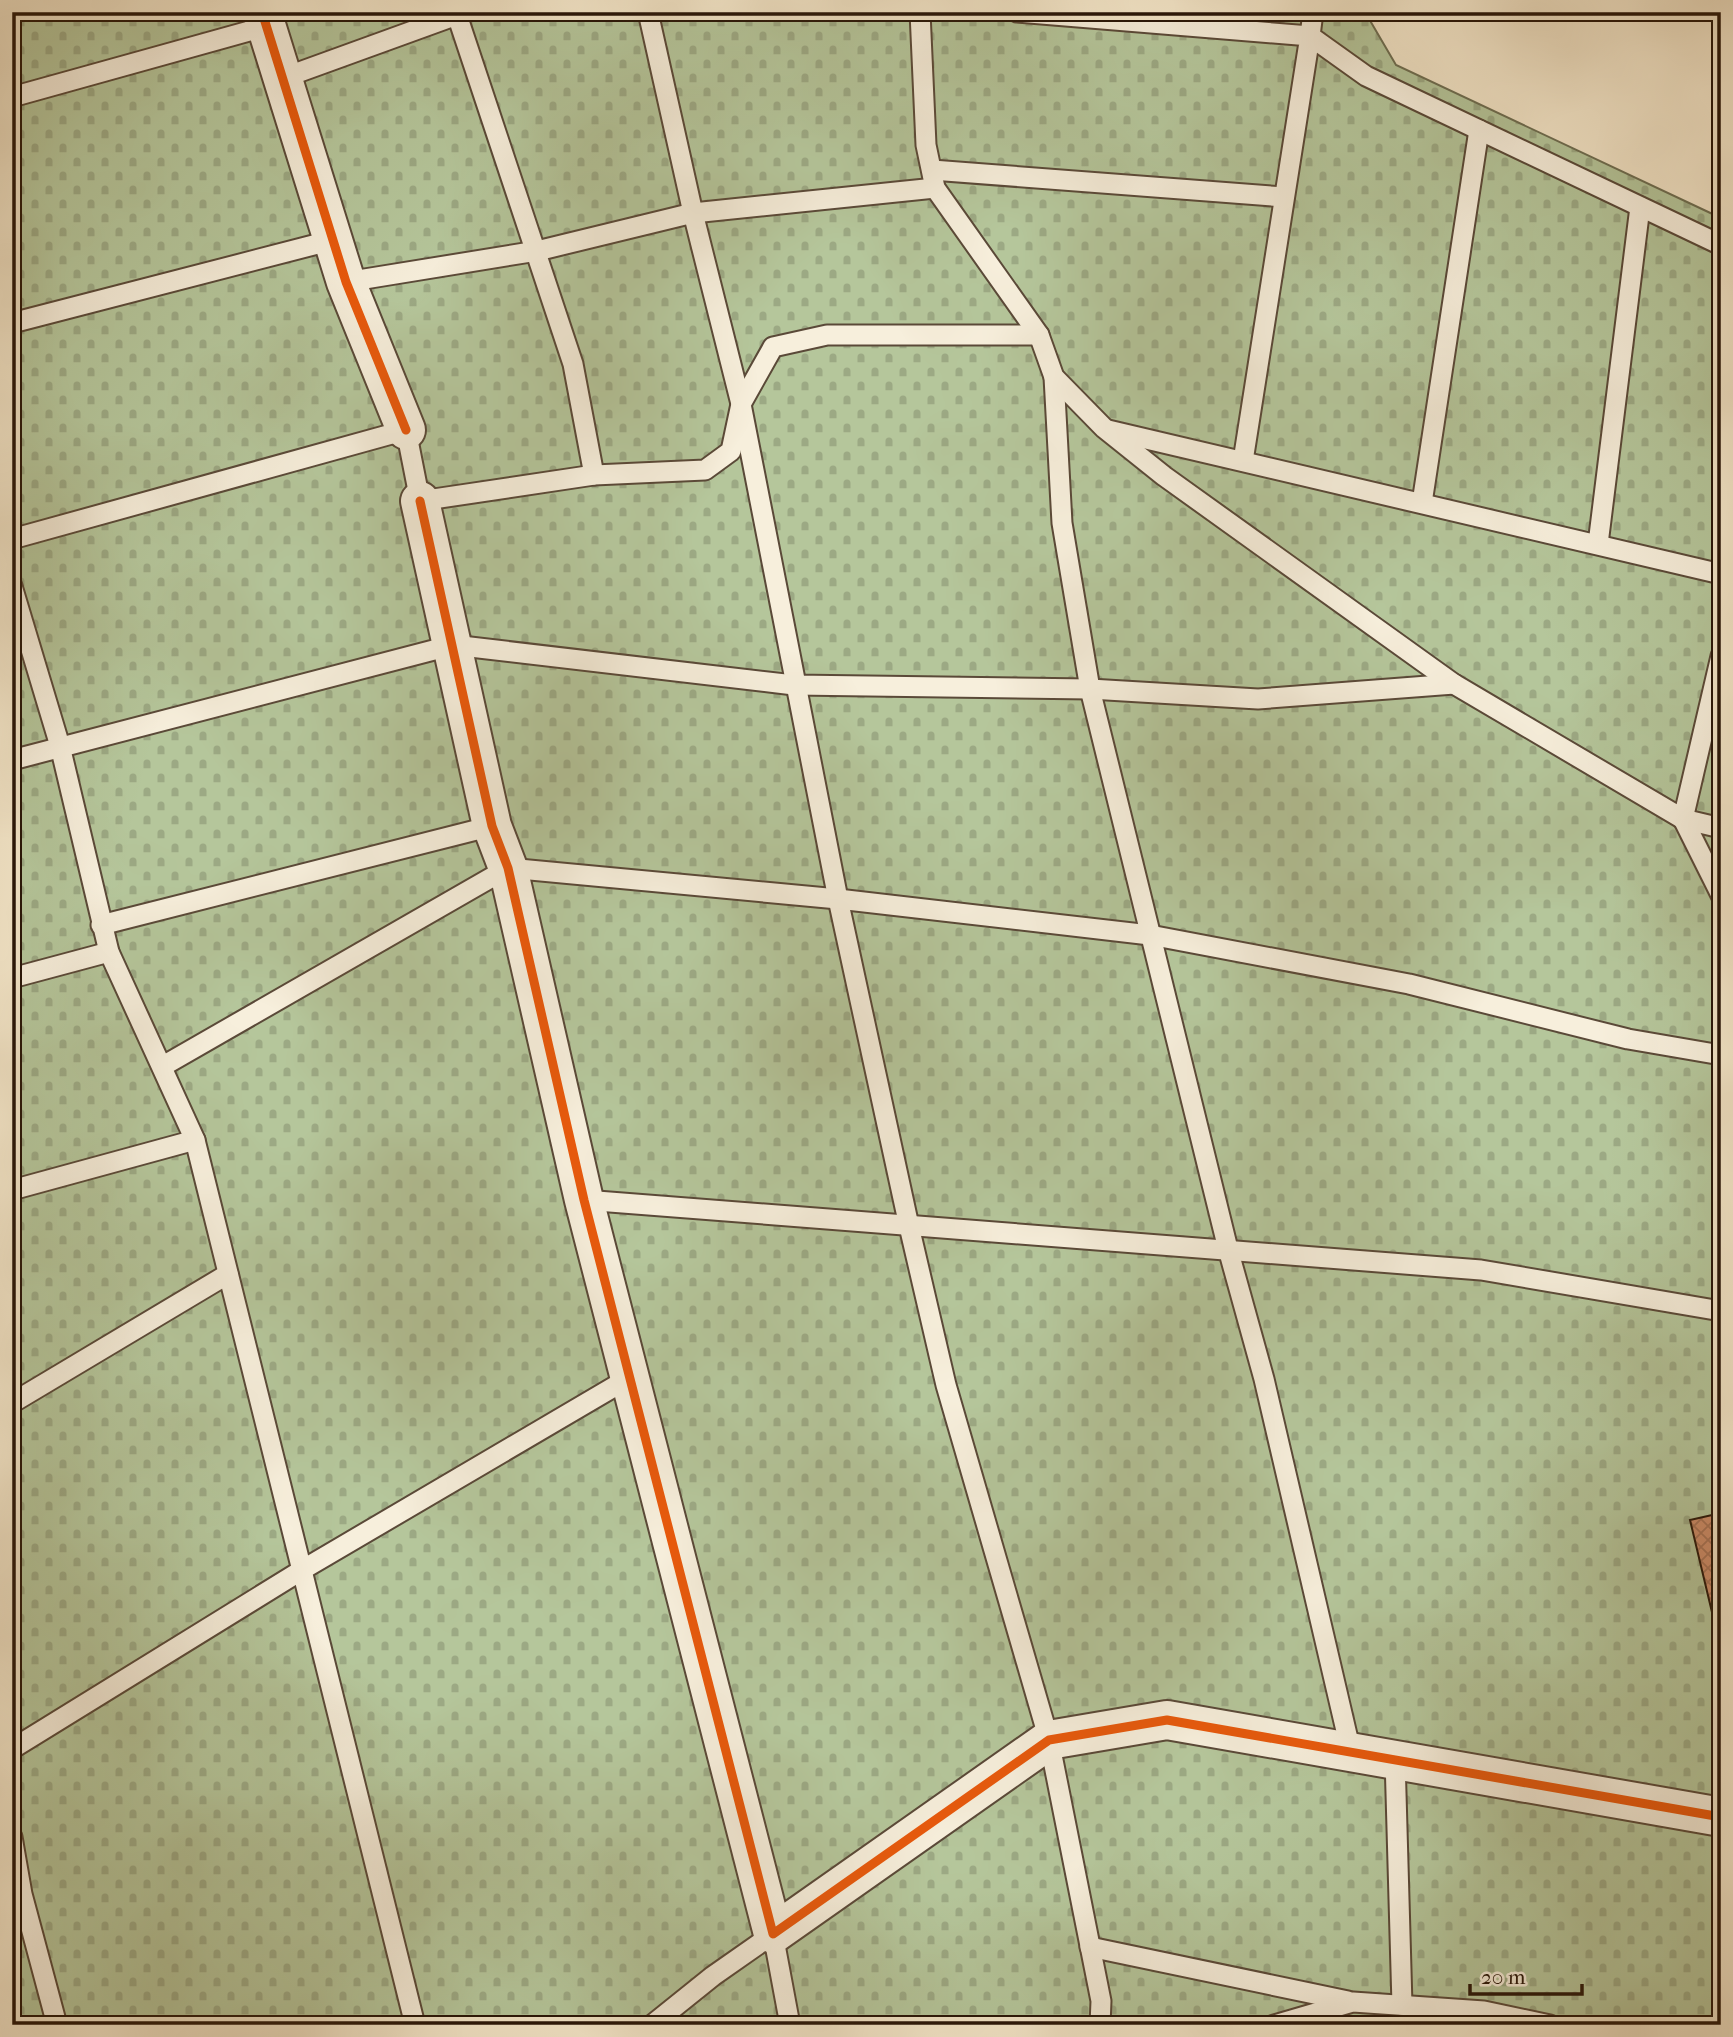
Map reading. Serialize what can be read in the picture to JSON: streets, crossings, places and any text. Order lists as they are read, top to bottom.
{
  "scale_bar": "20 m"
}
